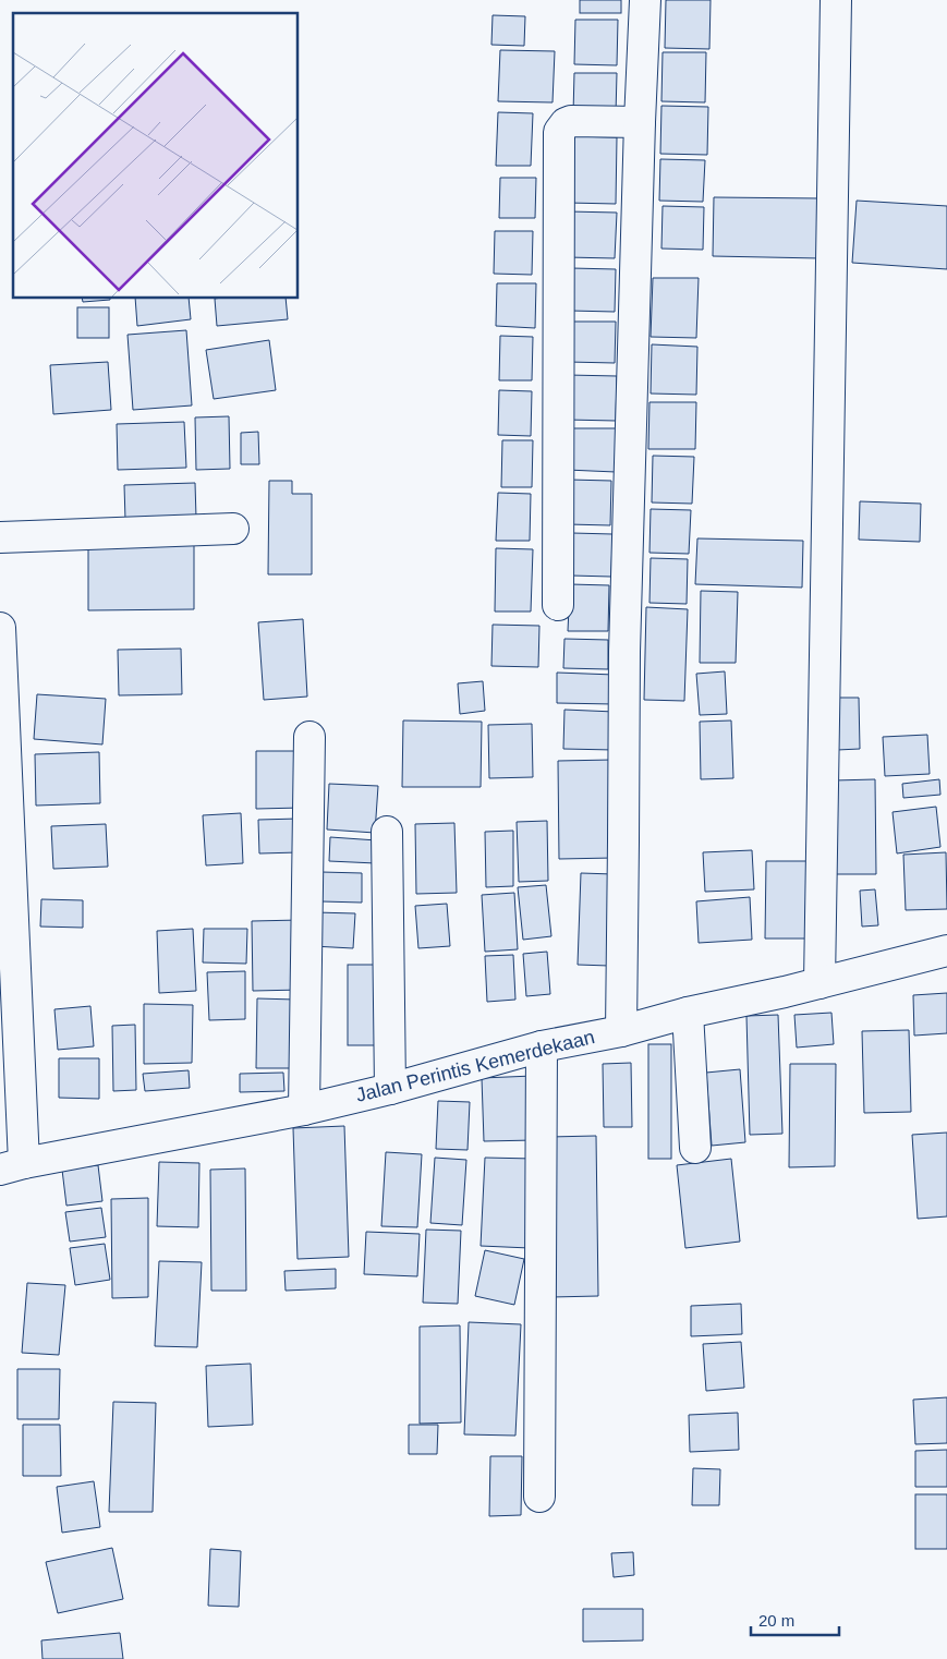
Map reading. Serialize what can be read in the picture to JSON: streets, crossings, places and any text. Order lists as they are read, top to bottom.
{
  "streets": {
    "street": ["Jalan Perintis Kemerdekaan"]
  },
  "scale_bar": "20 m"
}
